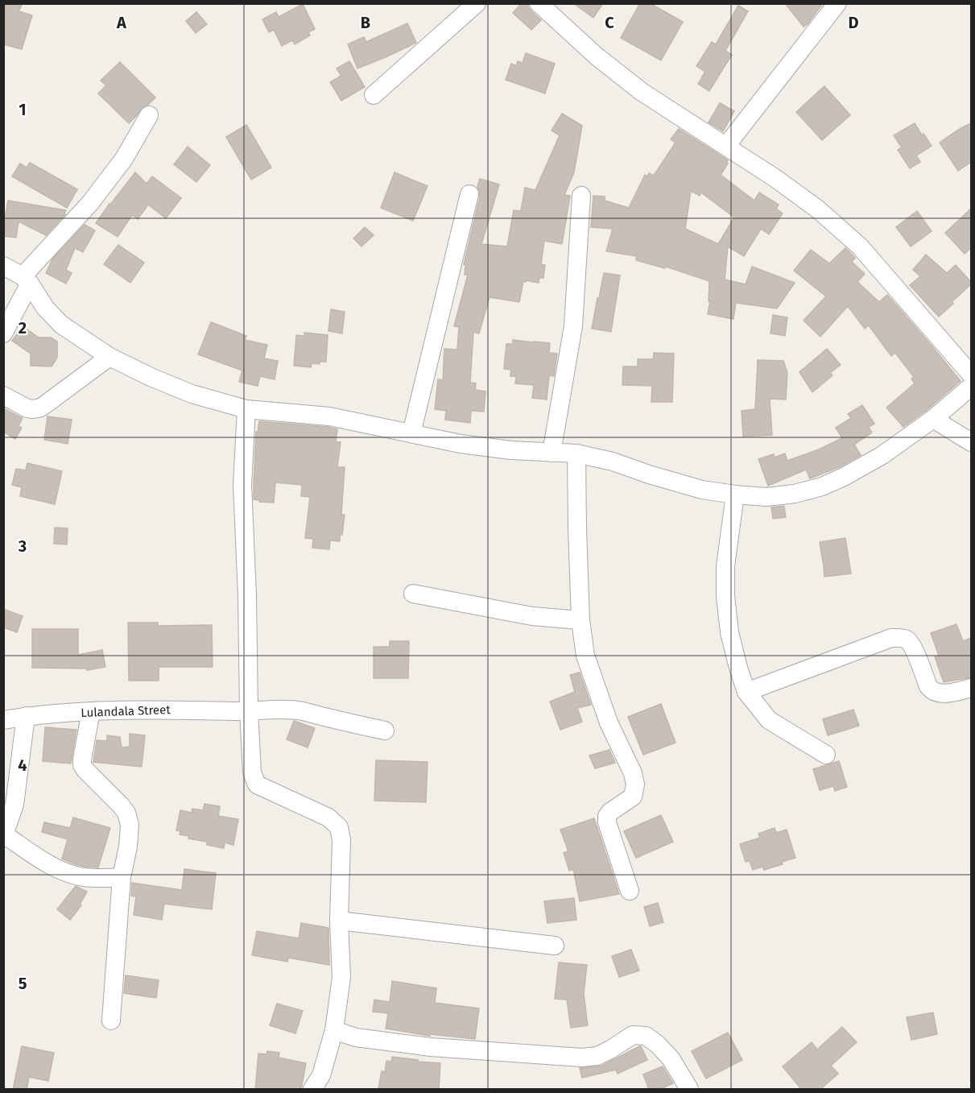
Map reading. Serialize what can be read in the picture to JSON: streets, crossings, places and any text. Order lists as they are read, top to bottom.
{
  "streets": {
    "street": ["Lulandala Street"]
  },
  "grid": {
    "columns": [
      "A",
      "B",
      "C",
      "D"
    ],
    "rows": [
      "1",
      "2",
      "3",
      "4",
      "5"
    ]
  }
}
